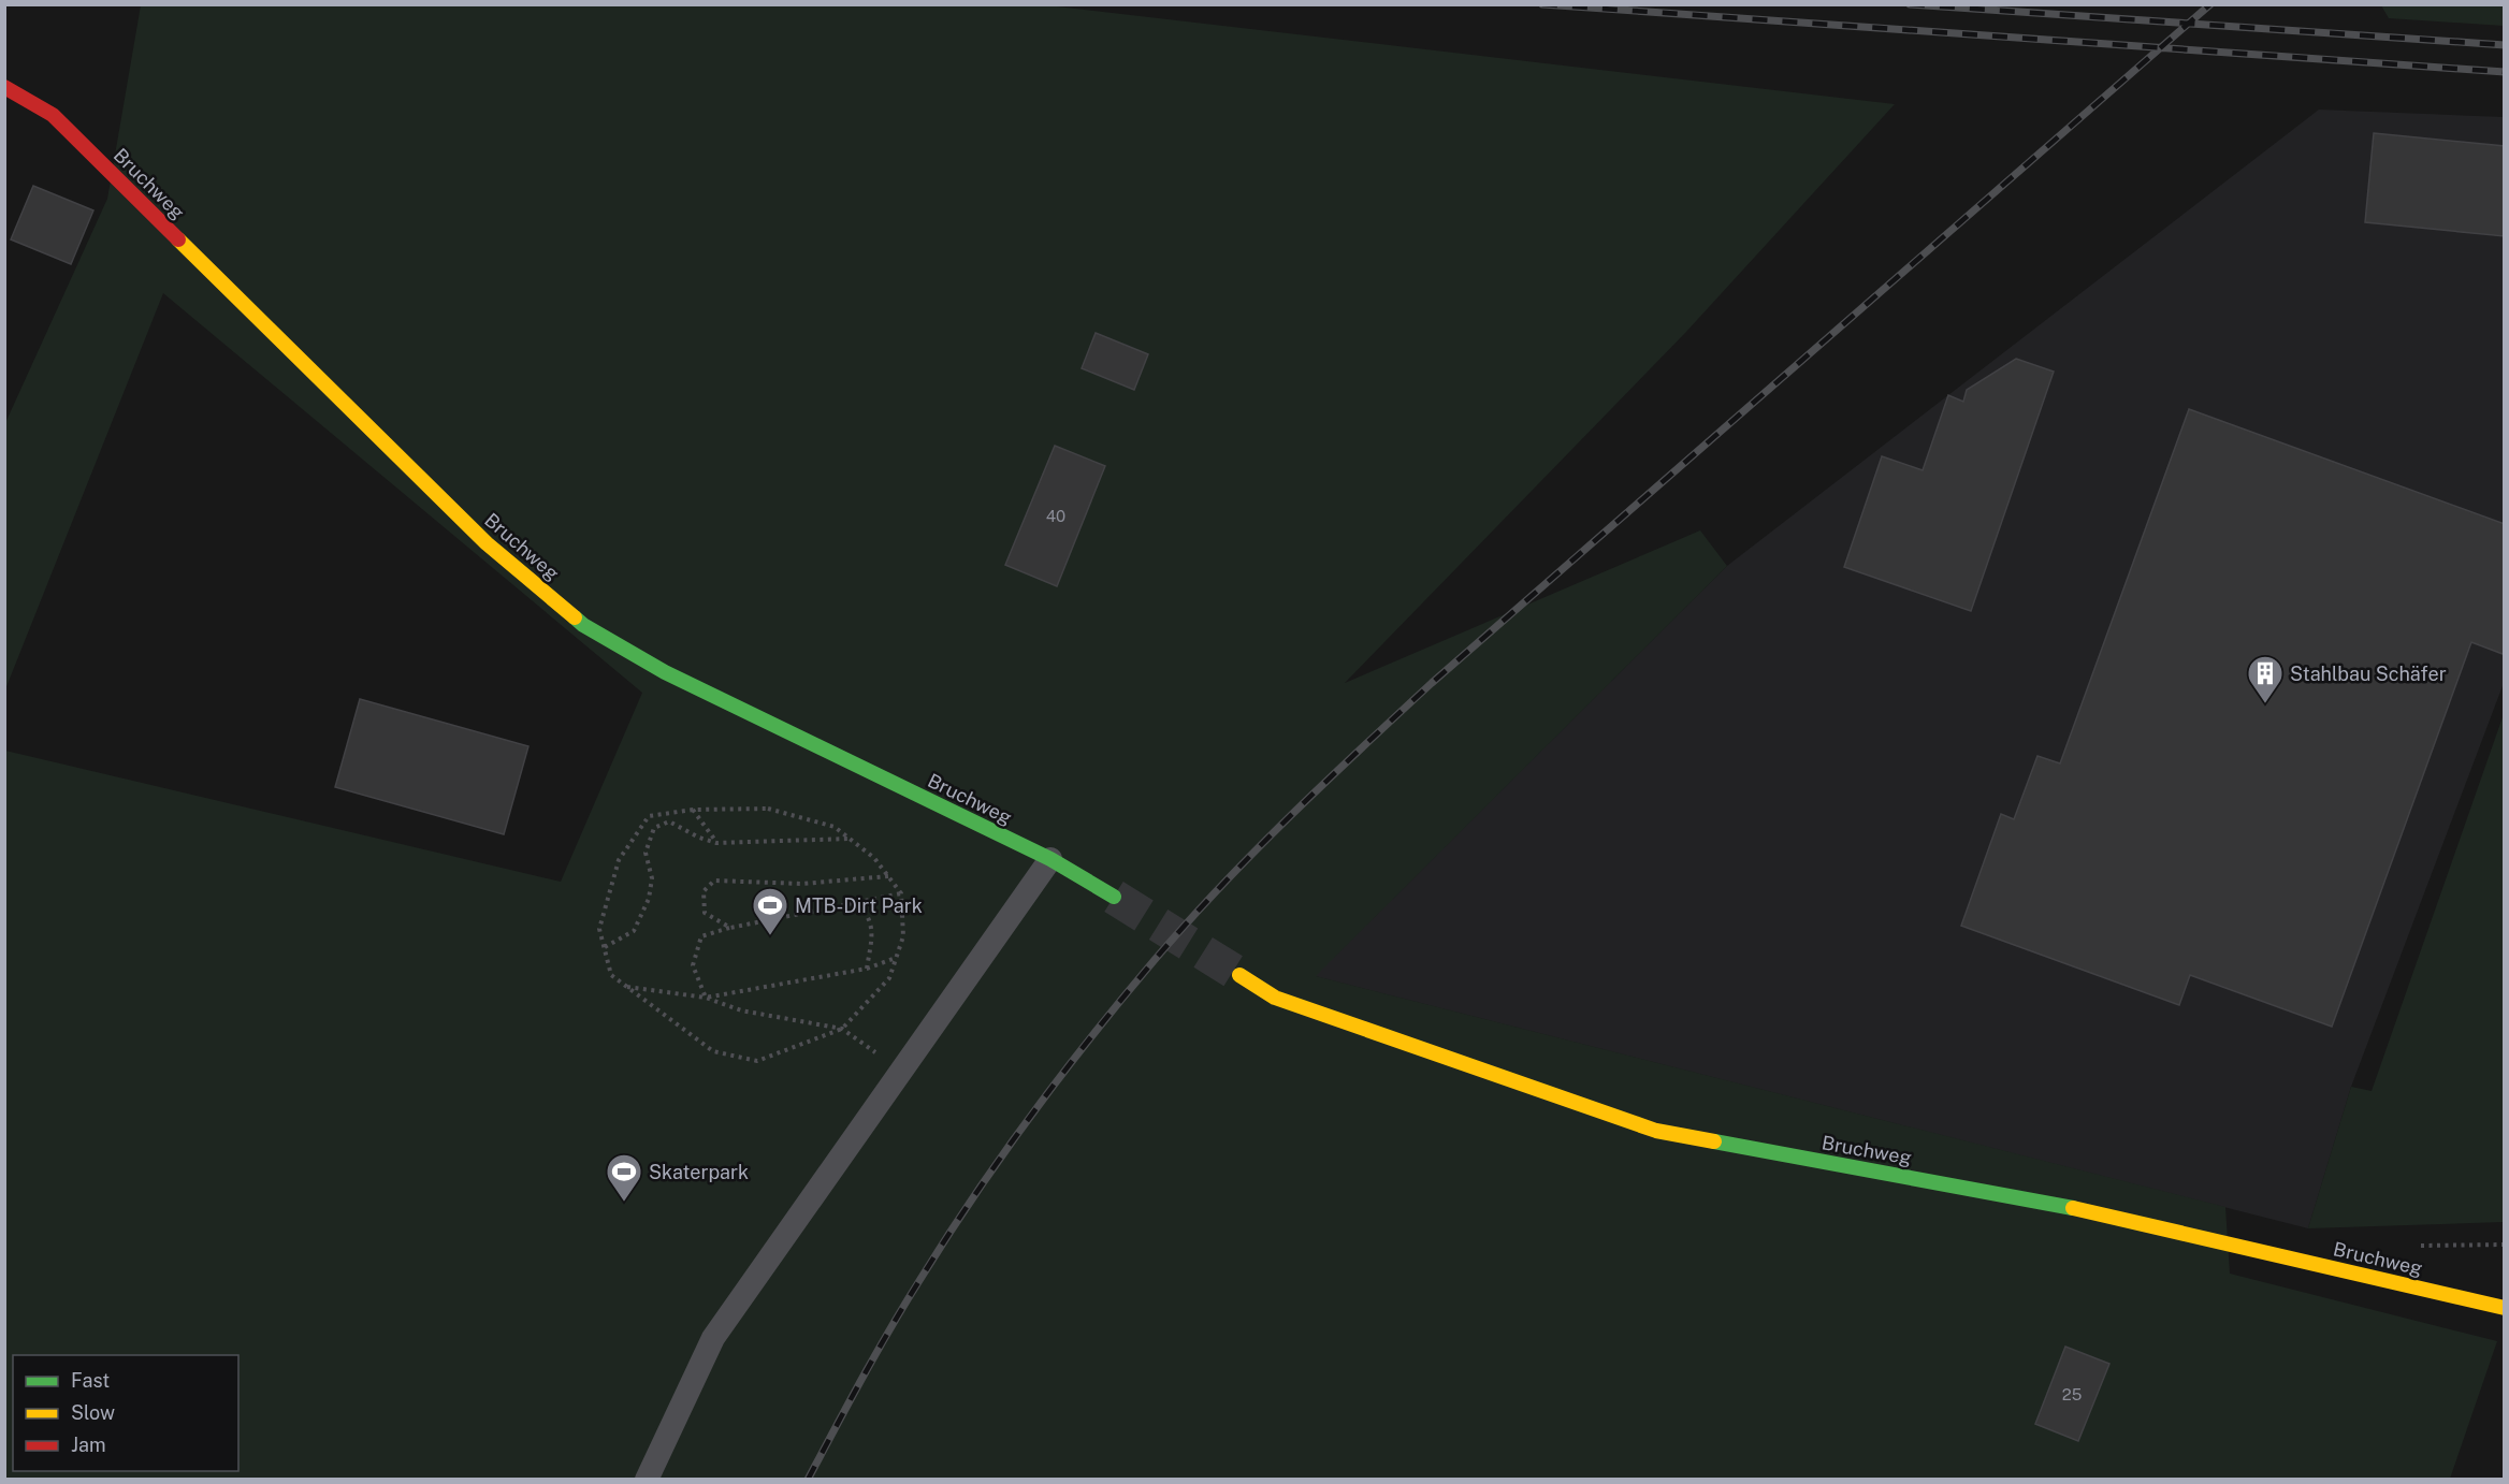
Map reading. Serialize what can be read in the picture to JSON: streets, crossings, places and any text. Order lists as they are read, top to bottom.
{
  "streets": {
    "street": ["Bruchweg"]
  },
  "places": {
    "building": ["Stahlbau Schäfer"],
    "sports": ["MTB-Dirt Park", "Skaterpark"]
  },
  "house_numbers": ["40", "25"],
  "legend": ["Fast", "Slow", "Jam"]
}
